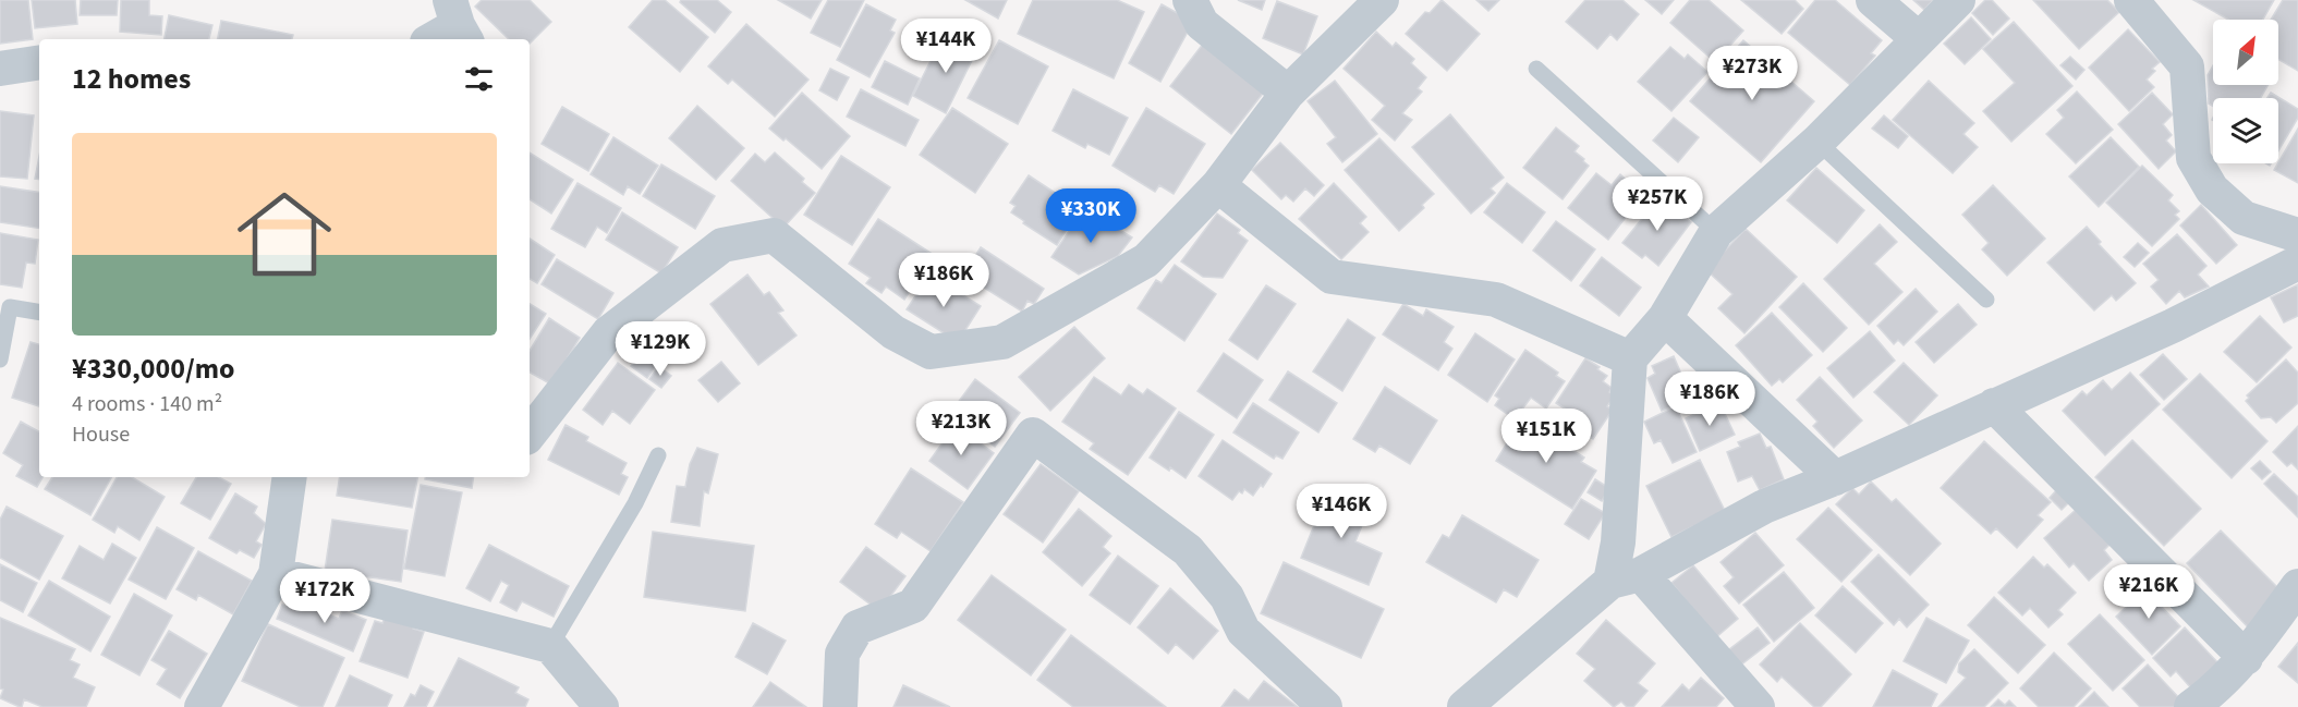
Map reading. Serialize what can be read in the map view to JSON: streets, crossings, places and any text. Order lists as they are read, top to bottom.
{
  "north": "top right",
  "page": {
    "price": [
      "¥144K",
      "¥273K",
      "¥257K",
      "¥330K",
      "¥186K",
      "¥129K",
      "¥186K",
      "¥213K",
      "¥151K",
      "¥146K",
      "¥216K",
      "¥172K"
    ],
    "heading": "12 homes",
    "list": [
      {
        "name": "¥330,000/mo",
        "note": "4 rooms · 140 m² · House"
      }
    ]
  }
}
